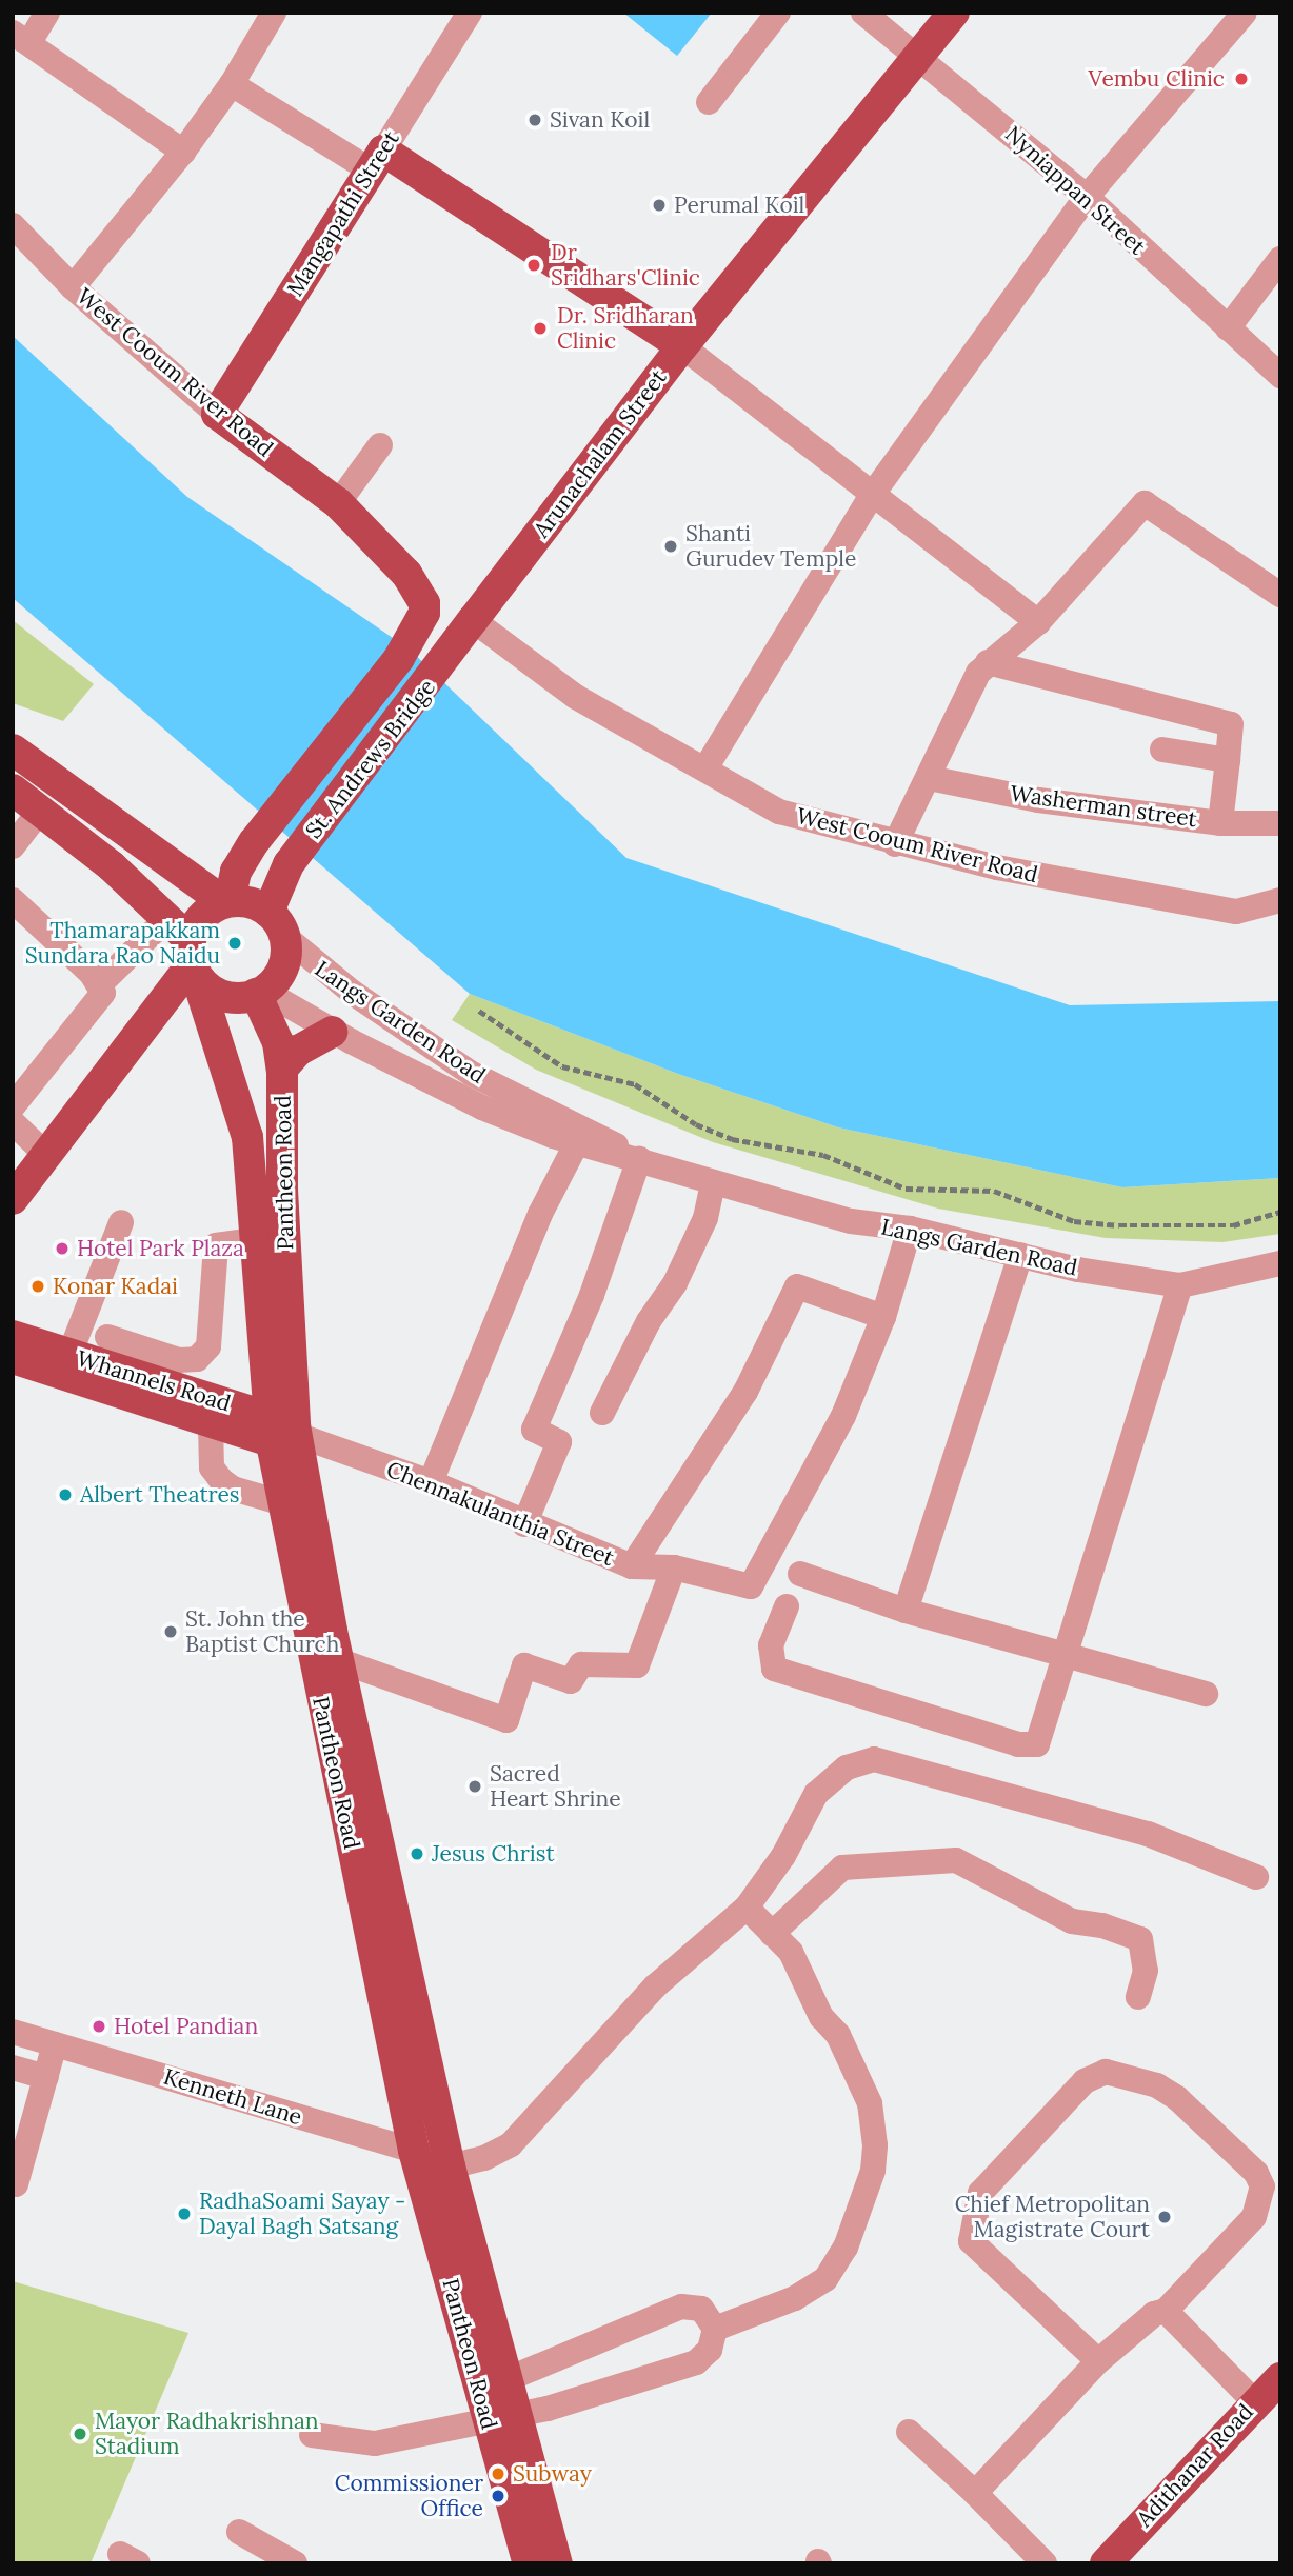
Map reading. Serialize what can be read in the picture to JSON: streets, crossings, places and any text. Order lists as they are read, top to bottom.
{
  "streets": {
    "main road": [
      "Mangapathi Street",
      "West Cooum River Road",
      "Arunachalam Street",
      "St. Andrews Bridge",
      "Pantheon Road",
      "Whannels Road",
      "Adithanar Road"
    ],
    "street": [
      "Nyniappan Street",
      "Washerman street",
      "Langs Garden Road",
      "Chennakulanthia Street",
      "Kenneth Lane"
    ]
  },
  "crossings": [
    ["Nyniappan Street", "Arunachalam Street"],
    ["Mangapathi Street", "West Cooum River Road"],
    ["West Cooum River Road", "Arunachalam Street"],
    ["West Cooum River Road", "St. Andrews Bridge"],
    ["Arunachalam Street", "St. Andrews Bridge"],
    ["St. Andrews Bridge", "Langs Garden Road"],
    ["St. Andrews Bridge", "Pantheon Road"],
    ["Langs Garden Road", "Pantheon Road"],
    ["Pantheon Road", "Whannels Road"],
    ["Pantheon Road", "Chennakulanthia Street"],
    ["Pantheon Road", "Kenneth Lane"],
    ["Whannels Road", "Chennakulanthia Street"]
  ],
  "places": [
    "Vembu Clinic",
    "Sivan Koil",
    "Perumal Koil",
    "Dr Sridhars'Clinic",
    "Dr. Sridharan Clinic",
    "Shanti Gurudev Temple",
    "Thamarapakkam Sundara Rao Naidu",
    "Hotel Park Plaza",
    "Konar Kadai",
    "Albert Theatres",
    "St. John the Baptist Church",
    "Sacred Heart Shrine",
    "Jesus Christ",
    "Hotel Pandian",
    "RadhaSoami Sayay - Dayal Bagh Satsang",
    "Chief Metropolitan Magistrate Court",
    "Mayor Radhakrishnan Stadium",
    "Subway",
    "Commissioner Office"
  ]
}
